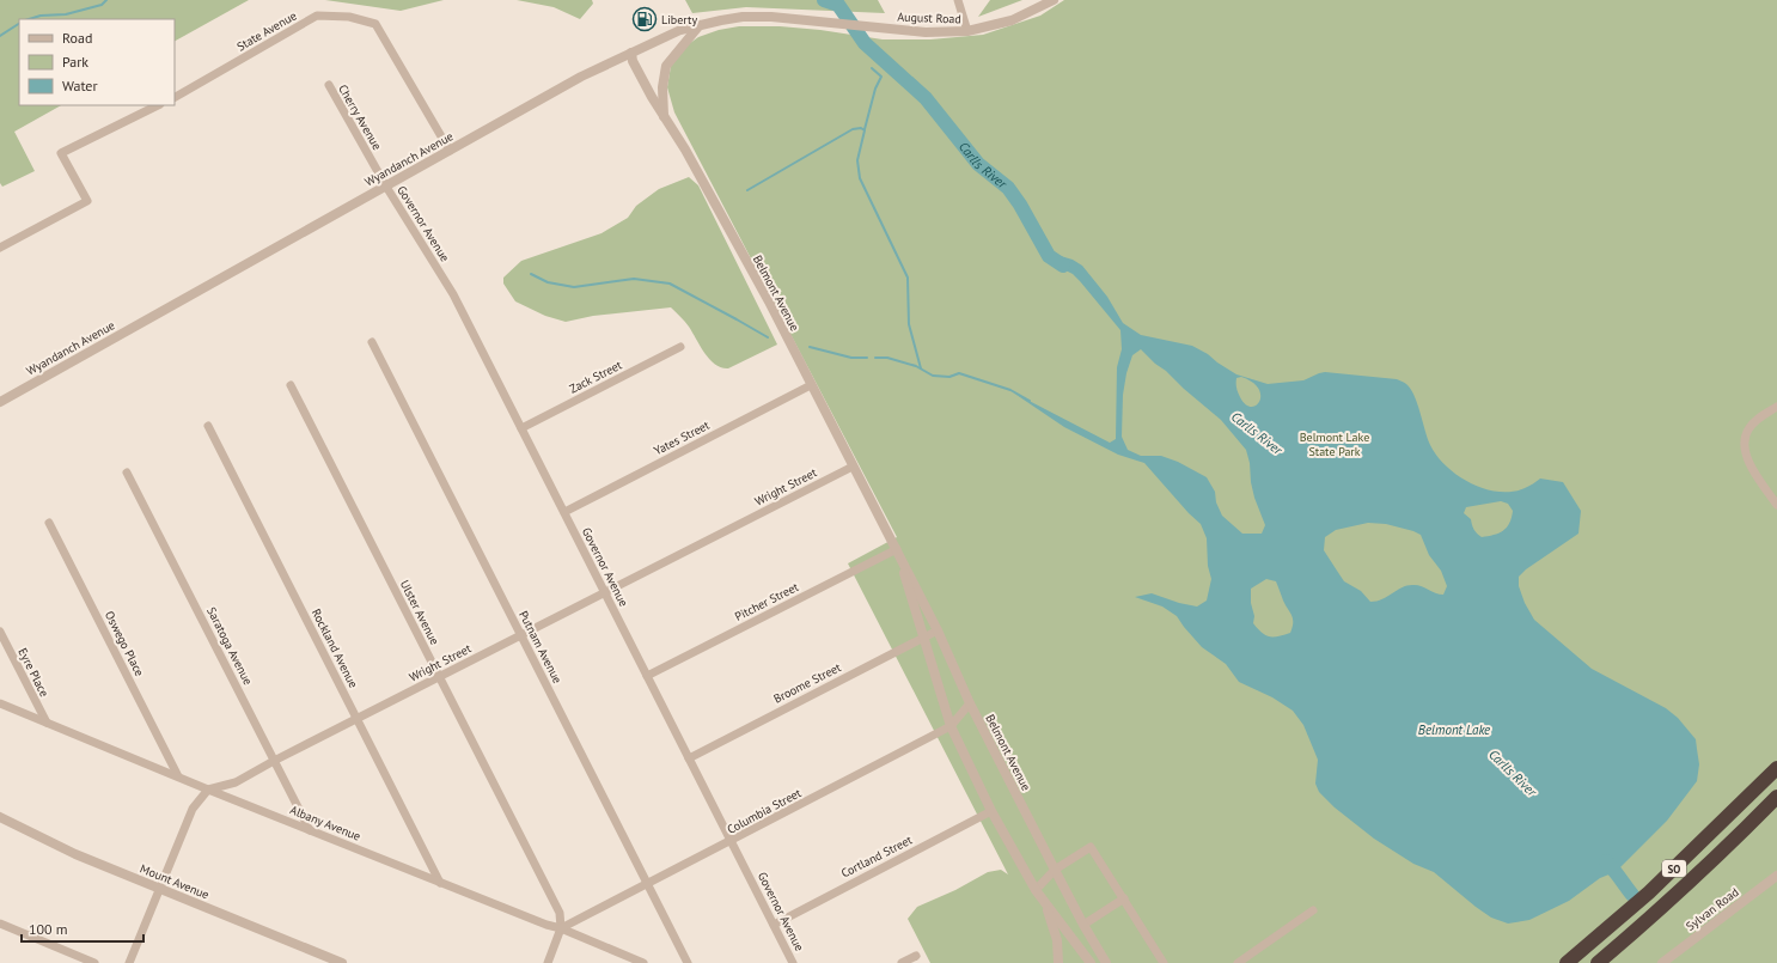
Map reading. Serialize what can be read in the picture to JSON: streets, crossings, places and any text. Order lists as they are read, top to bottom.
{
  "streets": {
    "highway": ["SO"],
    "street": [
      "August Road",
      "State Avenue",
      "Cherry Avenue",
      "Wyandanch Avenue",
      "Governor Avenue",
      "Belmont Avenue",
      "Zack Street",
      "Yates Street",
      "Wright Street",
      "Pitcher Street",
      "Ulster Avenue",
      "Oswego Place",
      "Saratoga Avenue",
      "Putnam Avenue",
      "Rockland Avenue",
      "Eyre Place",
      "Broome Street",
      "Columbia Street",
      "Albany Avenue",
      "Cortland Street",
      "Mount Avenue",
      "Sylvan Road"
    ]
  },
  "crossings": [
    ["August Road", "Wyandanch Avenue"],
    ["State Avenue", "Wyandanch Avenue"],
    ["Cherry Avenue", "Wyandanch Avenue"],
    ["Cherry Avenue", "Governor Avenue"],
    ["Wyandanch Avenue", "Governor Avenue"],
    ["Wyandanch Avenue", "Belmont Avenue"],
    ["Governor Avenue", "Zack Street"],
    ["Governor Avenue", "Yates Street"],
    ["Governor Avenue", "Wright Street"],
    ["Governor Avenue", "Pitcher Street"],
    ["Governor Avenue", "Broome Street"],
    ["Governor Avenue", "Columbia Street"],
    ["Governor Avenue", "Cortland Street"],
    ["Belmont Avenue", "Yates Street"],
    ["Belmont Avenue", "Wright Street"],
    ["Belmont Avenue", "Pitcher Street"],
    ["Belmont Avenue", "Broome Street"],
    ["Belmont Avenue", "Columbia Street"],
    ["Belmont Avenue", "Cortland Street"],
    ["Wright Street", "Ulster Avenue"],
    ["Wright Street", "Saratoga Avenue"],
    ["Wright Street", "Putnam Avenue"],
    ["Wright Street", "Rockland Avenue"],
    ["Wright Street", "Albany Avenue"],
    ["Ulster Avenue", "Columbia Street"],
    ["Ulster Avenue", "Albany Avenue"],
    ["Oswego Place", "Albany Avenue"],
    ["Saratoga Avenue", "Albany Avenue"],
    ["Putnam Avenue", "Columbia Street"],
    ["Rockland Avenue", "Albany Avenue"],
    ["Eyre Place", "Albany Avenue"],
    ["Columbia Street", "Albany Avenue"]
  ],
  "water": ["Carlls River", "Belmont Lake"],
  "parks": ["Belmont Lake State Park"],
  "places": {
    "fuel station": ["Liberty"]
  },
  "legend": ["Road", "Park", "Water"],
  "scale_bar": "100 m"
}
